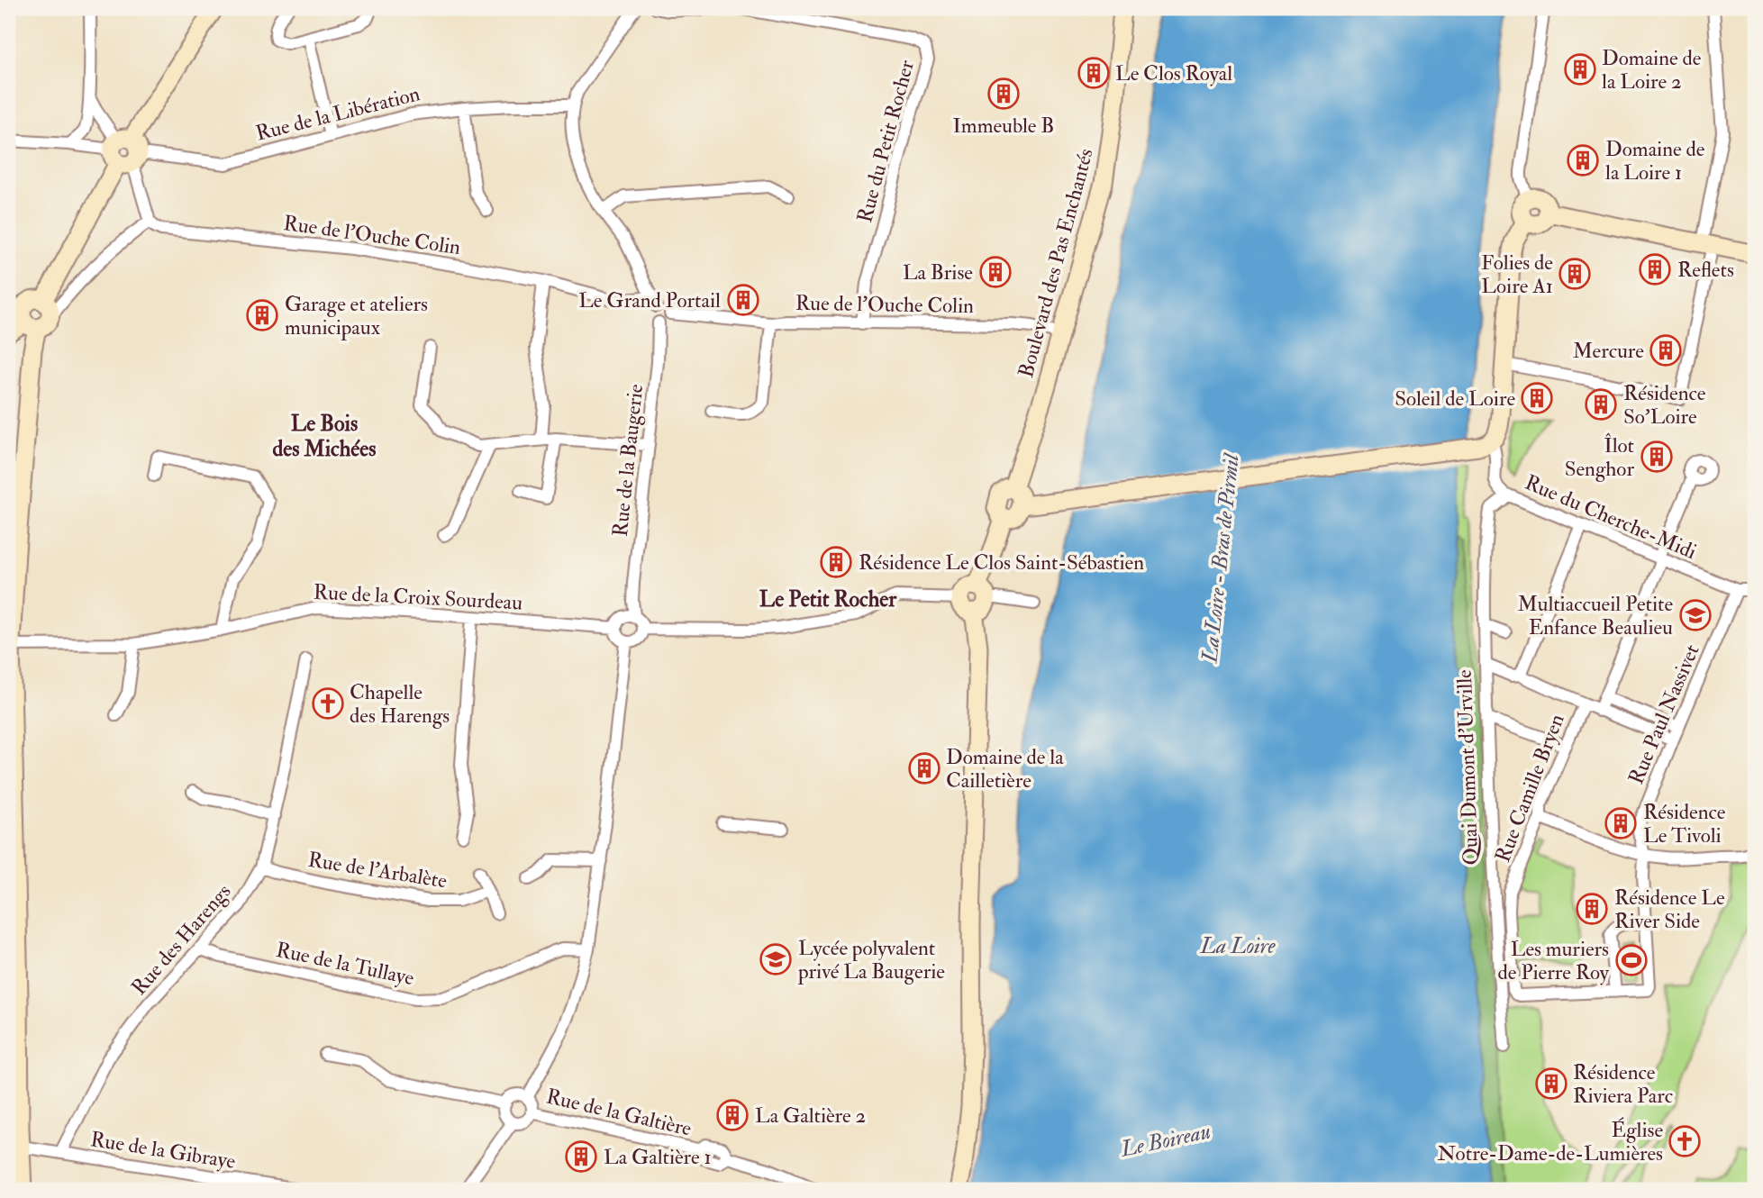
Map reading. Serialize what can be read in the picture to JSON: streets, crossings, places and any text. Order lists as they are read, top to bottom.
{
  "streets": {
    "street": [
      "Rue de la Libération",
      "Rue du Petit Rocher",
      "Rue de l'Ouche Colin",
      "Boulevard des Pas Enchantés",
      "Rue de la Baugerie",
      "Rue du Cherche-Midi",
      "Rue de la Croix Sourdeau",
      "Rue Paul Nassivet",
      "Quai Dumont d'Urville",
      "Rue Camille Bryen",
      "Rue de l'Arbalète",
      "Rue des Harengs",
      "Rue de la Tullaye",
      "Rue de la Galtière",
      "Rue de la Gibraye"
    ]
  },
  "crossings": [
    ["Rue du Petit Rocher", "Rue de l'Ouche Colin"],
    ["Rue de l'Ouche Colin", "Boulevard des Pas Enchantés"],
    ["Rue de l'Ouche Colin", "Rue de la Baugerie"],
    ["Rue de la Baugerie", "Rue de la Croix Sourdeau"],
    ["Rue du Cherche-Midi", "Rue Paul Nassivet"],
    ["Rue du Cherche-Midi", "Quai Dumont d'Urville"],
    ["Rue Paul Nassivet", "Rue Camille Bryen"],
    ["Rue de l'Arbalète", "Rue des Harengs"],
    ["Rue des Harengs", "Rue de la Tullaye"],
    ["Rue des Harengs", "Rue de la Gibraye"]
  ],
  "districts": ["Le Bois des Michées", "Le Petit Rocher"],
  "water": ["La Loire - Bras de Pirmil", "La Loire", "Le Boireau"],
  "places": {
    "building": [
      "Domaine de la Loire 2",
      "Le Clos Royal",
      "Immeuble B",
      "Domaine de la Loire 1",
      "Reflets",
      "La Brise",
      "Folies de Loire A1",
      "Le Grand Portail",
      "Garage et ateliers municipaux",
      "Mercure",
      "Soleil de Loire",
      "Résidence So'Loire",
      "Îlot Senghor",
      "Résidence Le Clos Saint-Sébastien",
      "Domaine de la Cailletière",
      "Résidence Le Tivoli",
      "Résidence Le River Side",
      "Résidence Riviera Parc",
      "La Galtière 2",
      "La Galtière 1"
    ],
    "school or university": ["Multiaccueil Petite Enfance Beaulieu", "Lycée polyvalent privé La Baugerie"],
    "church": ["Chapelle des Harengs", "Église Notre-Dame-de-Lumières"],
    "sports": ["Les muriers de Pierre Roy"]
  }
}
